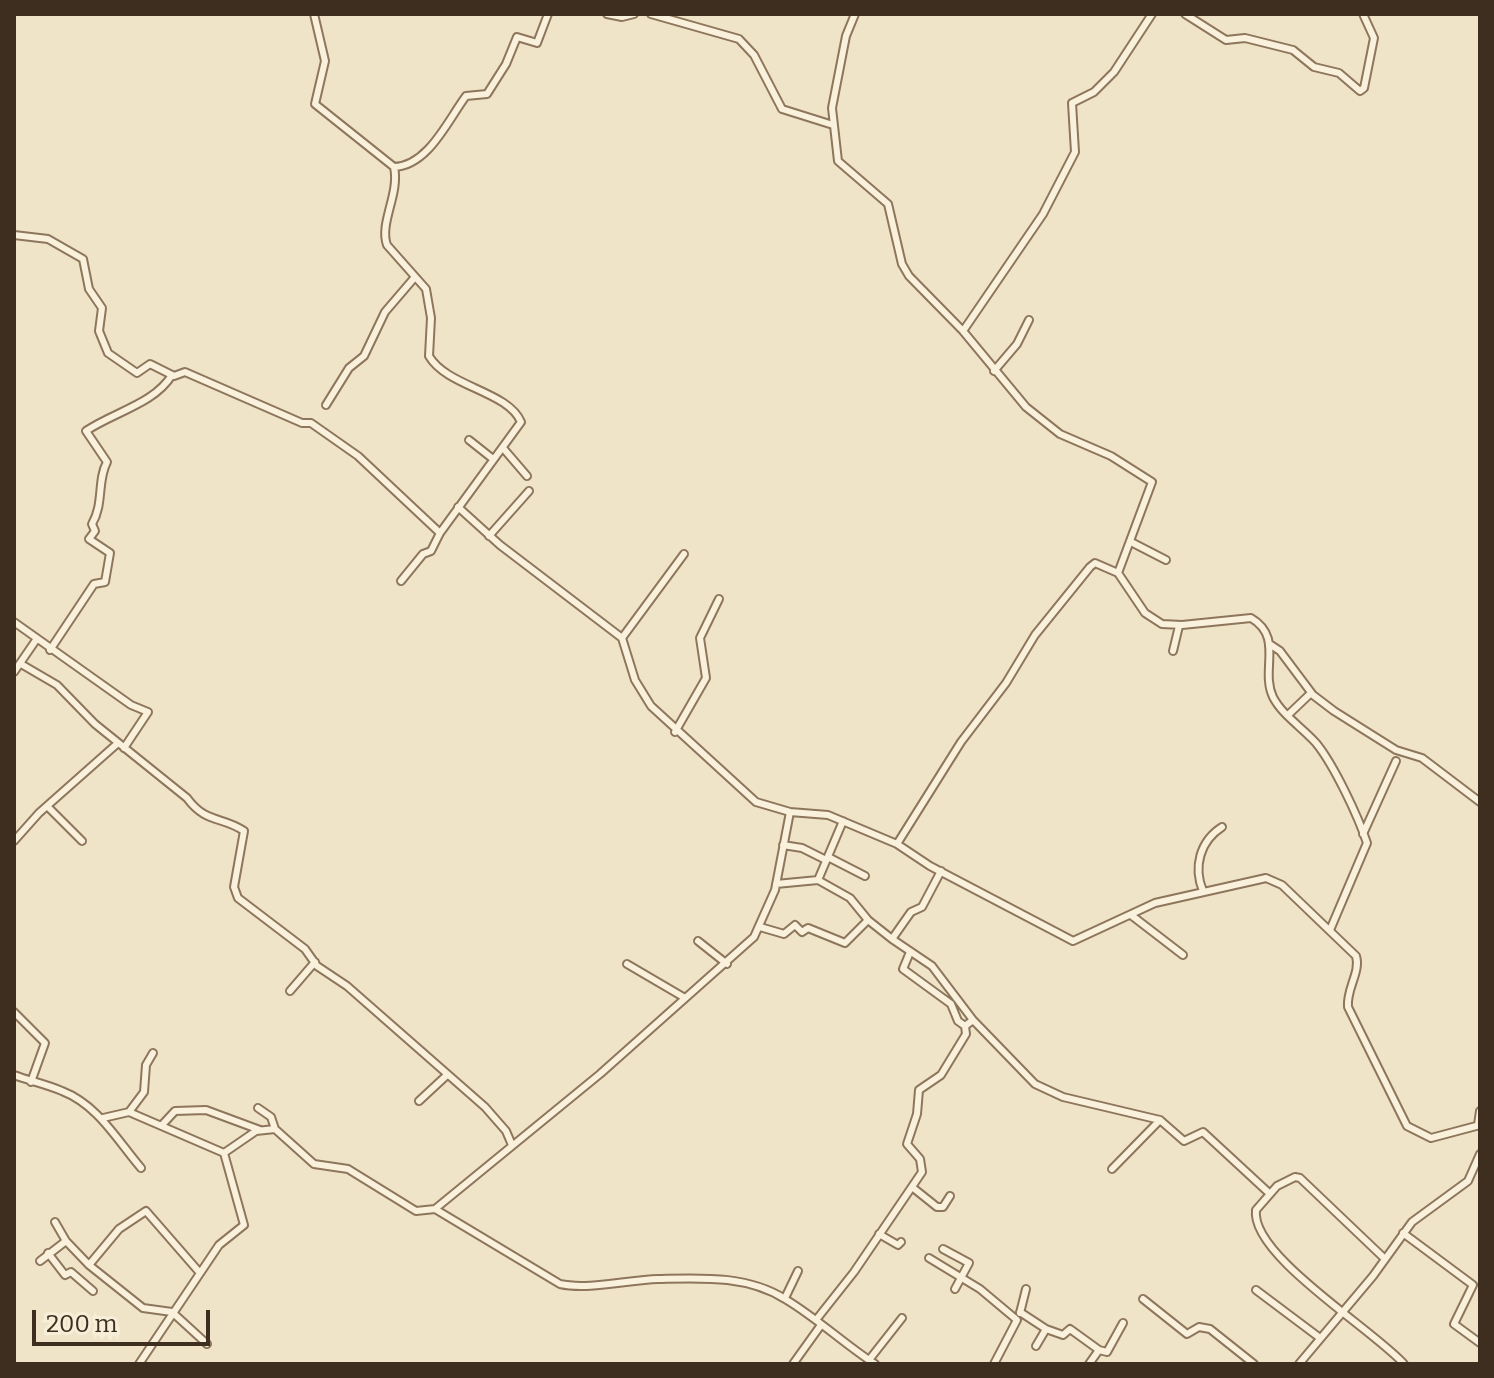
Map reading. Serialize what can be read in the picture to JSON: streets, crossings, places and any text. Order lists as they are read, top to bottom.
{
  "scale_bar": "200 m"
}
